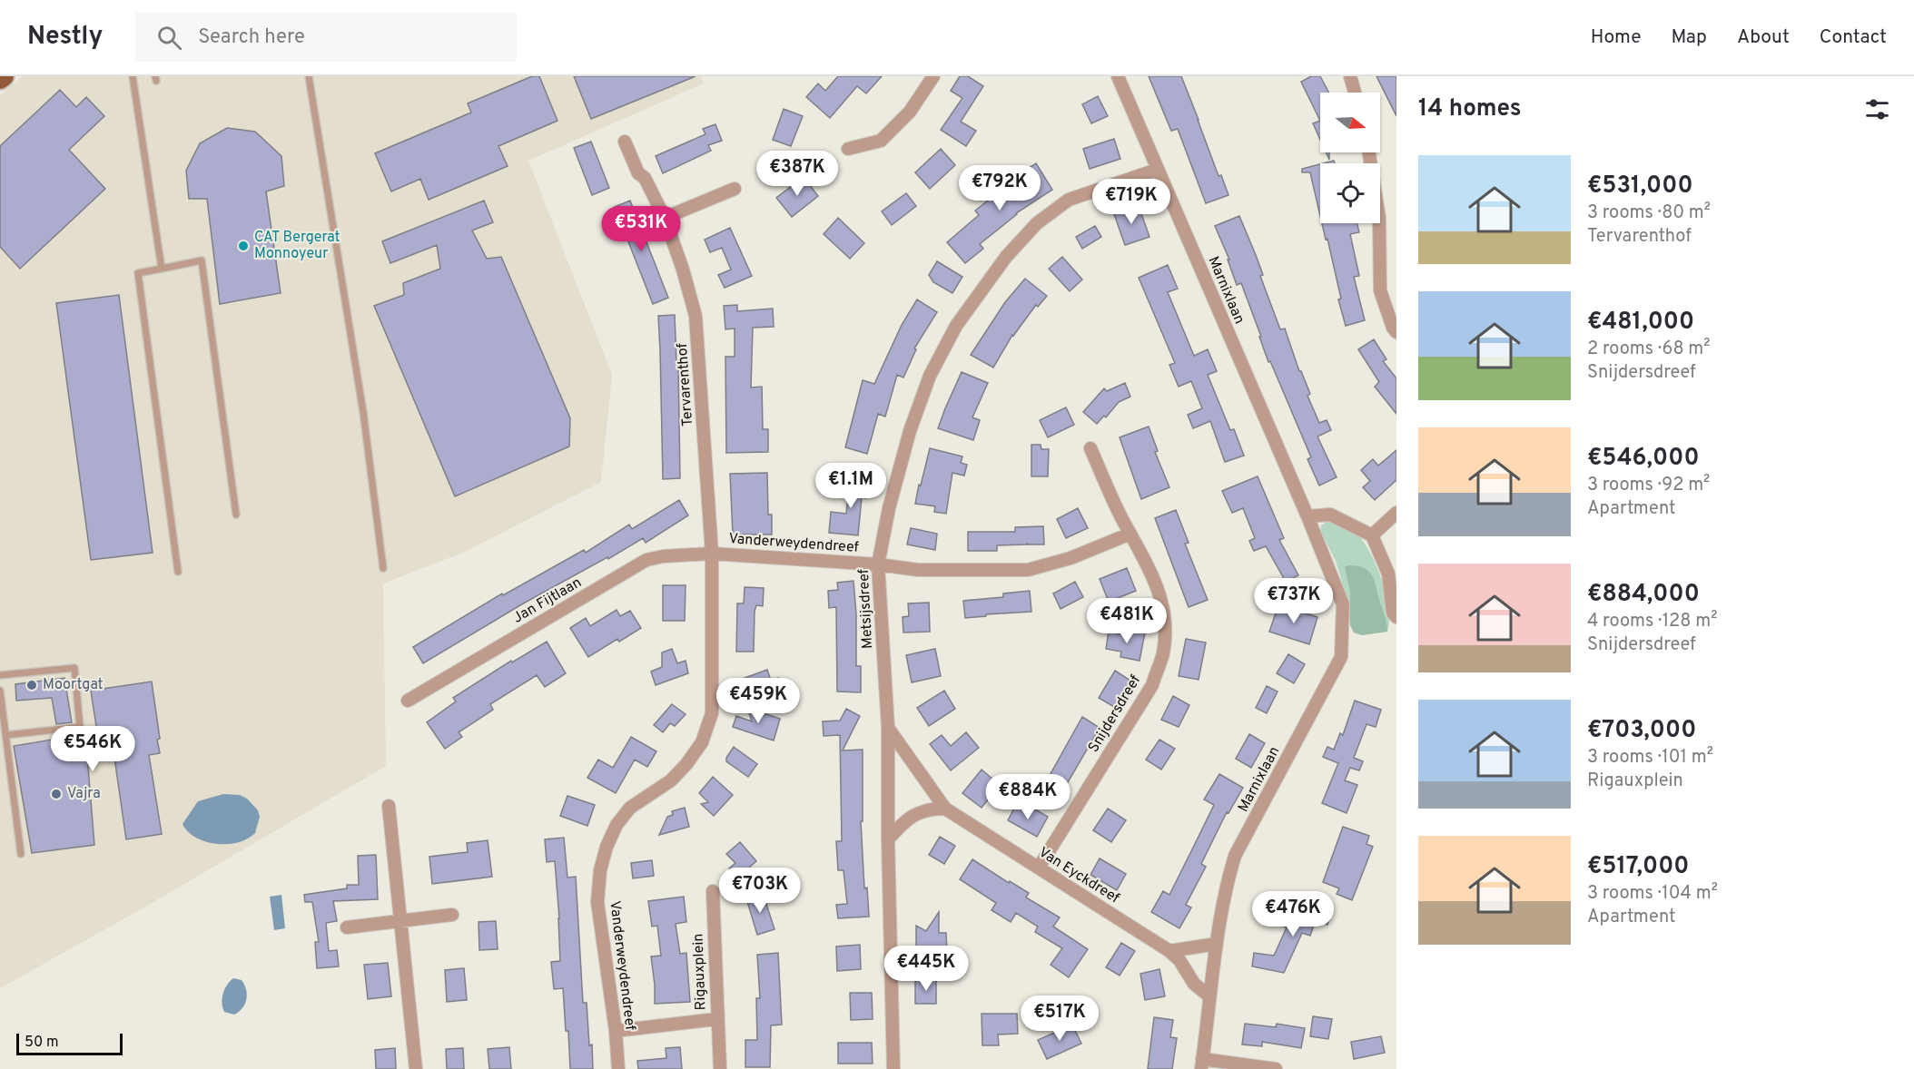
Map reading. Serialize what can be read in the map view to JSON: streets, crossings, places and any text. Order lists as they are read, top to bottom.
{
  "streets": {
    "street": [
      "Marnixlaan",
      "Tervarenthof",
      "Vanderweydendreef",
      "Jan Fijtlaan",
      "Metsijsdreef",
      "Snijdersdreef",
      "Van Eyckdreef",
      "Rigauxplein"
    ]
  },
  "crossings": [
    ["Marnixlaan", "Metsijsdreef"],
    ["Marnixlaan", "Van Eyckdreef"],
    ["Tervarenthof", "Vanderweydendreef"],
    ["Tervarenthof", "Jan Fijtlaan"],
    ["Vanderweydendreef", "Jan Fijtlaan"],
    ["Vanderweydendreef", "Metsijsdreef"],
    ["Vanderweydendreef", "Rigauxplein"],
    ["Metsijsdreef", "Van Eyckdreef"],
    ["Snijdersdreef", "Van Eyckdreef"]
  ],
  "places": ["CAT Bergerat Monnoyeur", "Moortgat", "Vajra"],
  "scale_bar": "50 m",
  "north": "right",
  "page": {
    "header": "Nestly",
    "search": "Search here",
    "nav": [
      "Home",
      "Map",
      "About",
      "Contact"
    ],
    "heading": "14 homes",
    "list": [
      {
        "name": "€531,000",
        "note": "3 rooms · 80 m² · Tervarenthof"
      },
      {
        "name": "€481,000",
        "note": "2 rooms · 68 m² · Snijdersdreef"
      },
      {
        "name": "€546,000",
        "note": "3 rooms · 92 m² · Apartment"
      },
      {
        "name": "€884,000",
        "note": "4 rooms · 128 m² · Snijdersdreef"
      },
      {
        "name": "€703,000",
        "note": "3 rooms · 101 m² · Rigauxplein"
      },
      {
        "name": "€517,000",
        "note": "3 rooms · 104 m² · Apartment"
      }
    ],
    "price": [
      "€387K",
      "€792K",
      "€719K",
      "€531K",
      "€1.1M",
      "€737K",
      "€481K",
      "€459K",
      "€546K",
      "€884K",
      "€703K",
      "€476K",
      "€445K",
      "€517K"
    ],
    "scale": "50 m"
  }
}
